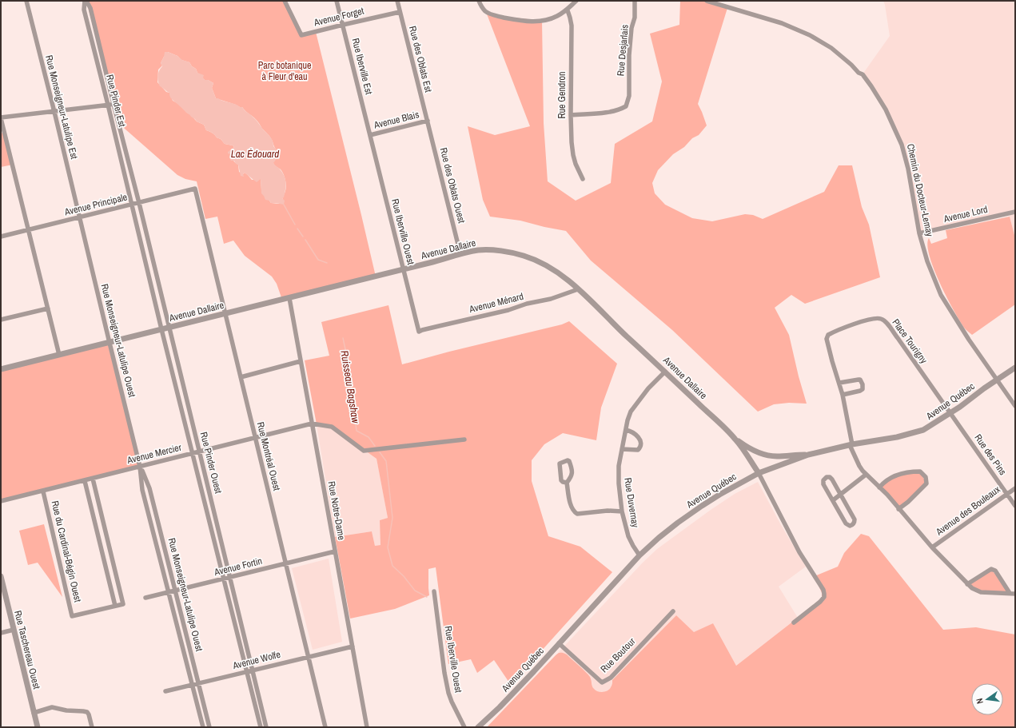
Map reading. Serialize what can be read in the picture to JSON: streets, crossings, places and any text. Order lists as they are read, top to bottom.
{
  "streets": {
    "street": [
      "Avenue Forget",
      "Rue Desjarlais",
      "Rue des Oblats Est",
      "Rue Iberville Est",
      "Rue Gendron",
      "Rue Pinder Est",
      "Rue Monseigneur-Latulipe Est",
      "Avenue Blais",
      "Rue des Oblats Ouest",
      "Chemin du Docteur-Lemay",
      "Avenue Principale",
      "Avenue Lord",
      "Rue Iberville Ouest",
      "Avenue Dallaire",
      "Avenue Ménard",
      "Rue Monseigneur-Latulipe Ouest",
      "Place Tourigny",
      "Avenue Québec",
      "Avenue Mercier",
      "Rue des Pins",
      "Rue Montréal Ouest",
      "Rue Pinder Ouest",
      "Rue Duvernay",
      "Rue Notre-Dame",
      "Avenue des Bouleaux",
      "Rue du Cardinal-Bégin Ouest",
      "Avenue Fortin",
      "Rue Taschereau Ouest",
      "Rue Boutour",
      "Avenue Wolfe"
    ]
  },
  "crossings": [
    ["Avenue Forget", "Rue des Oblats Est"],
    ["Avenue Forget", "Rue Iberville Est"],
    ["Rue Desjarlais", "Rue Gendron"],
    ["Rue des Oblats Est", "Avenue Blais"],
    ["Rue des Oblats Est", "Rue des Oblats Ouest"],
    ["Rue Iberville Est", "Avenue Blais"],
    ["Rue Iberville Est", "Rue Iberville Ouest"],
    ["Rue Pinder Est", "Avenue Principale"],
    ["Rue Pinder Est", "Rue Pinder Ouest"],
    ["Rue Monseigneur-Latulipe Est", "Avenue Principale"],
    ["Rue Monseigneur-Latulipe Est", "Rue Monseigneur-Latulipe Ouest"],
    ["Avenue Blais", "Rue des Oblats Ouest"],
    ["Avenue Blais", "Rue Iberville Ouest"],
    ["Rue des Oblats Ouest", "Avenue Dallaire"],
    ["Chemin du Docteur-Lemay", "Avenue Lord"],
    ["Chemin du Docteur-Lemay", "Avenue Québec"],
    ["Avenue Principale", "Rue Monseigneur-Latulipe Ouest"],
    ["Avenue Principale", "Rue Montréal Ouest"],
    ["Avenue Principale", "Rue Pinder Ouest"],
    ["Rue Iberville Ouest", "Avenue Dallaire"],
    ["Rue Iberville Ouest", "Avenue Ménard"],
    ["Avenue Dallaire", "Avenue Ménard"],
    ["Avenue Dallaire", "Rue Monseigneur-Latulipe Ouest"],
    ["Avenue Dallaire", "Avenue Québec"],
    ["Avenue Dallaire", "Rue Montréal Ouest"],
    ["Avenue Dallaire", "Rue Pinder Ouest"],
    ["Avenue Dallaire", "Rue Duvernay"],
    ["Avenue Dallaire", "Rue Notre-Dame"],
    ["Rue Monseigneur-Latulipe Ouest", "Avenue Mercier"],
    ["Rue Monseigneur-Latulipe Ouest", "Avenue Fortin"],
    ["Rue Monseigneur-Latulipe Ouest", "Avenue Wolfe"],
    ["Place Tourigny", "Avenue Québec"],
    ["Place Tourigny", "Rue des Pins"],
    ["Place Tourigny", "Avenue des Bouleaux"],
    ["Avenue Québec", "Rue des Pins"],
    ["Avenue Québec", "Rue Duvernay"],
    ["Avenue Québec", "Rue Boutour"],
    ["Avenue Mercier", "Rue Montréal Ouest"],
    ["Avenue Mercier", "Rue Pinder Ouest"],
    ["Avenue Mercier", "Rue Notre-Dame"],
    ["Avenue Mercier", "Rue du Cardinal-Bégin Ouest"],
    ["Rue des Pins", "Avenue des Bouleaux"],
    ["Rue Montréal Ouest", "Avenue Fortin"],
    ["Rue Montréal Ouest", "Avenue Wolfe"],
    ["Rue Pinder Ouest", "Avenue Fortin"],
    ["Rue Pinder Ouest", "Avenue Wolfe"],
    ["Rue Notre-Dame", "Avenue Fortin"],
    ["Rue Notre-Dame", "Avenue Wolfe"]
  ],
  "water": ["Lac Édouard", "Ruisseau Bagshaw"],
  "parks": ["Parc botanique à Fleur d'eau"],
  "north": "left"
}
